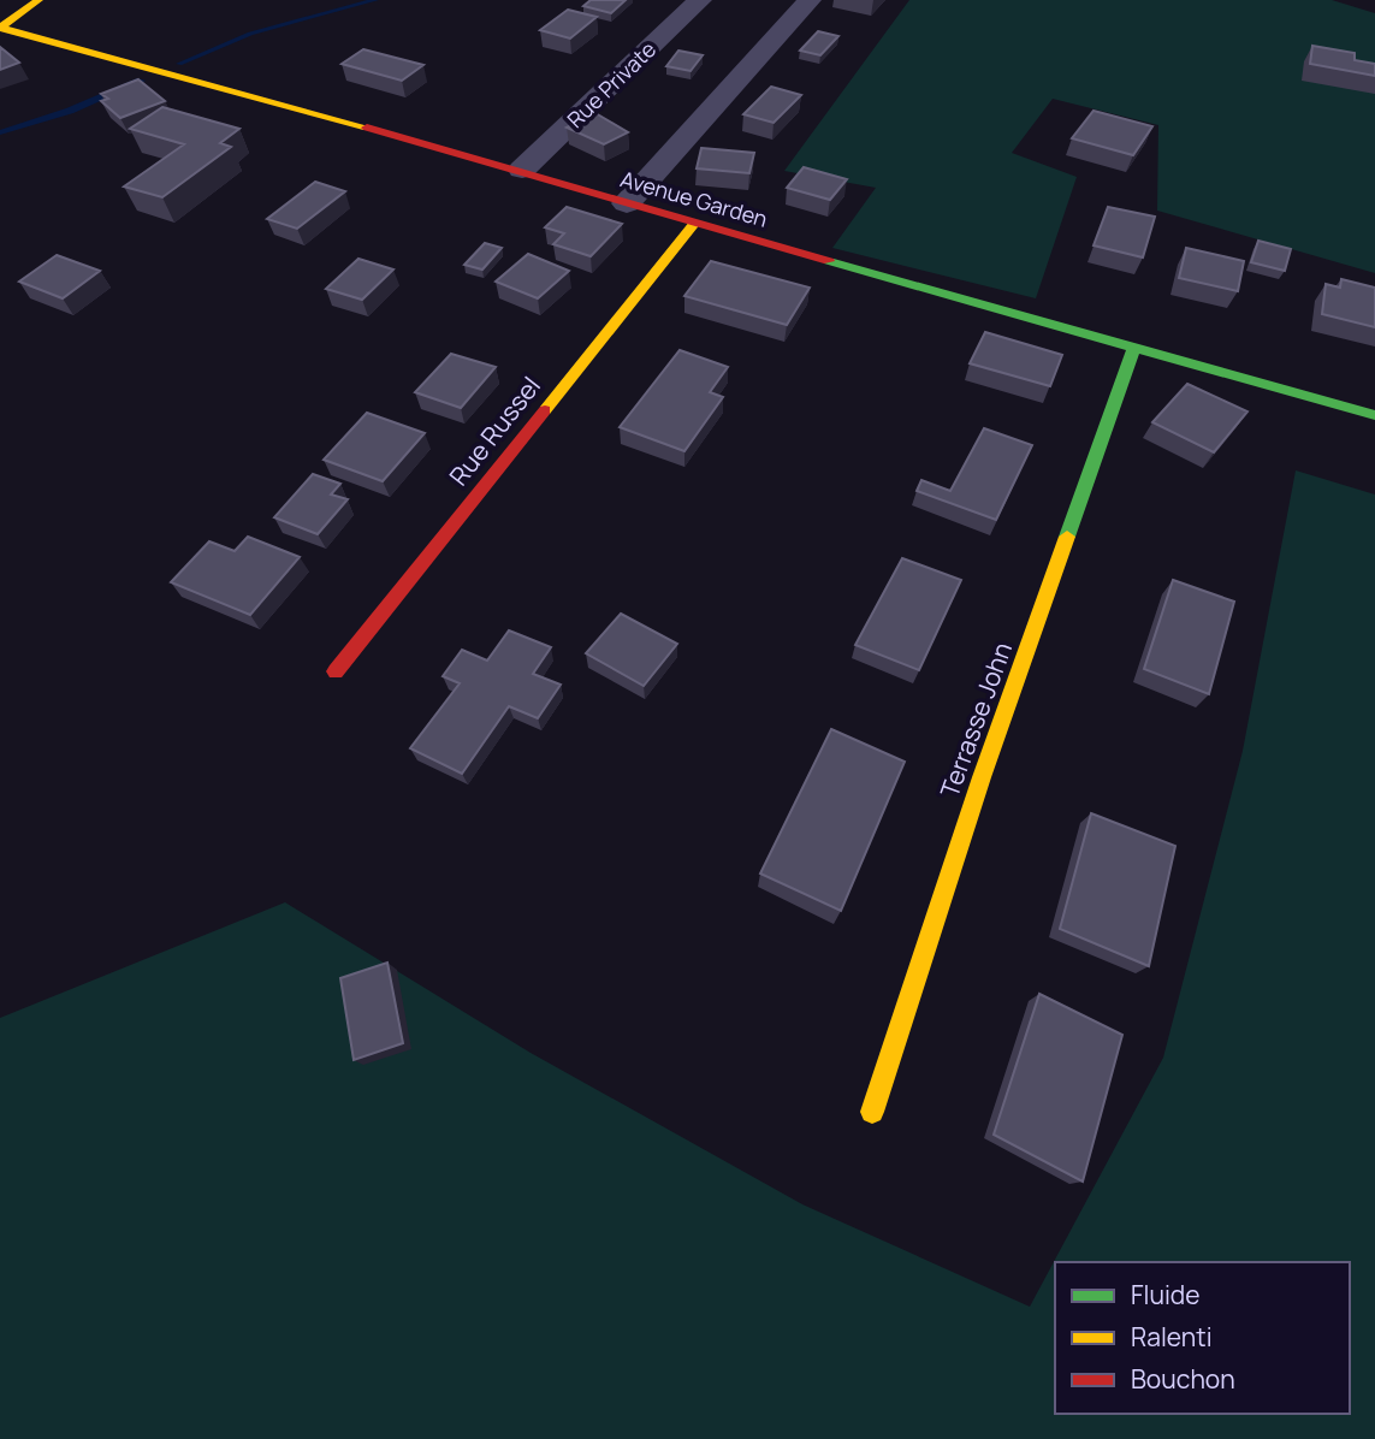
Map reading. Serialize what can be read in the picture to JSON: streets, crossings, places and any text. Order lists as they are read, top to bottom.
{
  "streets": {
    "street": [
      "Rue Private",
      "Avenue Garden",
      "Rue Russel",
      "Terrasse John"
    ]
  },
  "crossings": [
    ["Rue Private", "Avenue Garden"],
    ["Avenue Garden", "Rue Russel"],
    ["Avenue Garden", "Terrasse John"]
  ],
  "legend": ["Fluide", "Ralenti", "Bouchon"]
}
